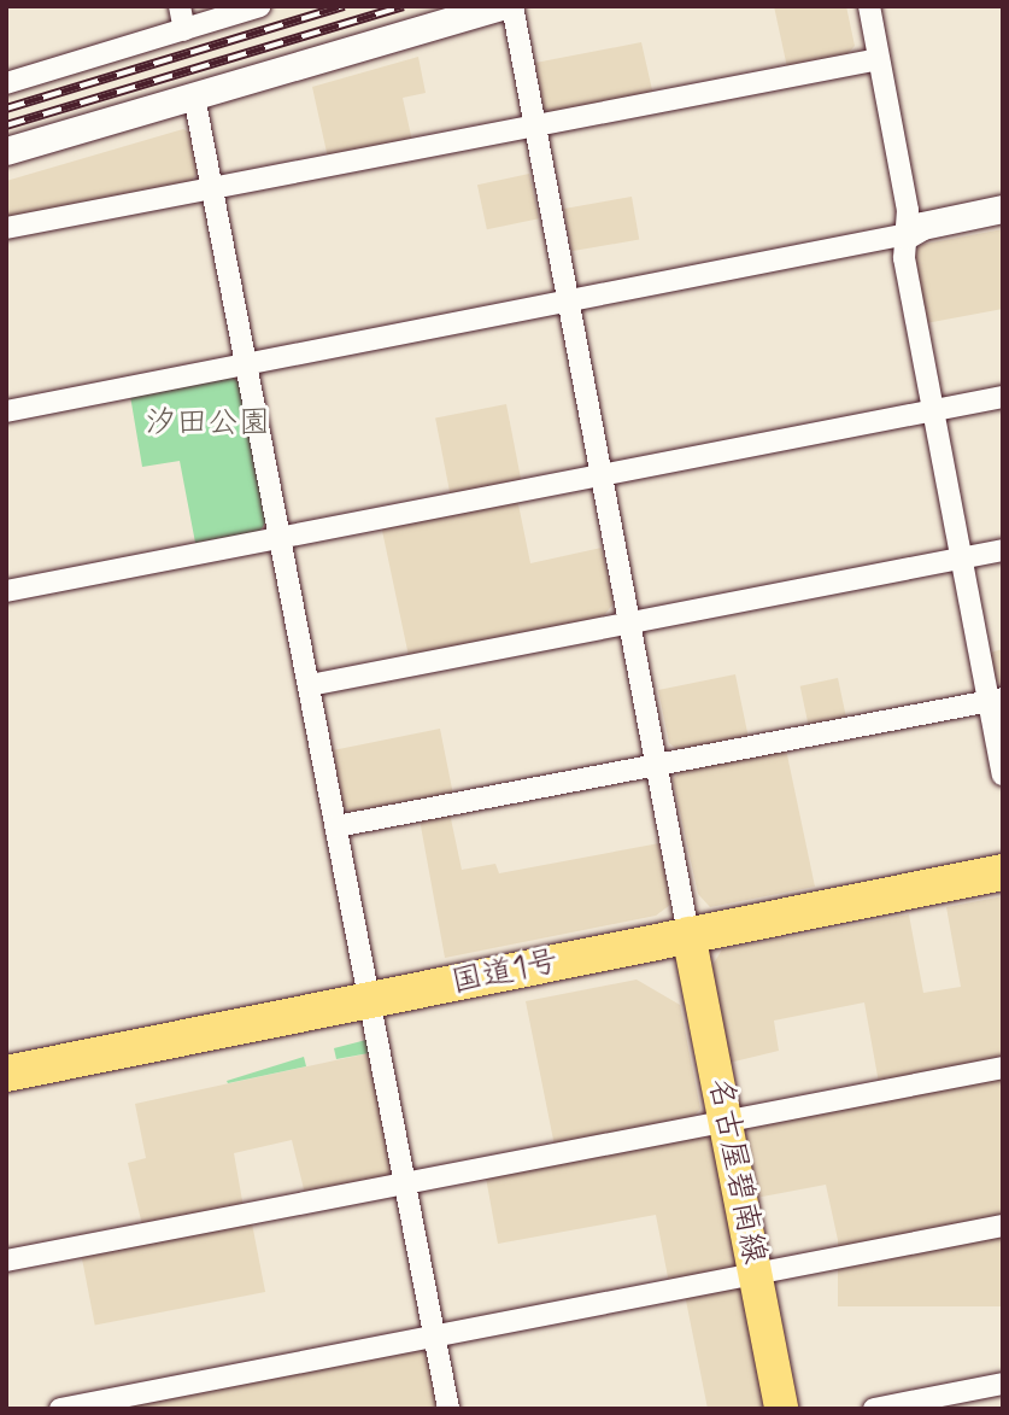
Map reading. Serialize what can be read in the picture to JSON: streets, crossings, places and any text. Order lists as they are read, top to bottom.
{
  "streets": {
    "highway": ["国道1号"],
    "main road": ["名古屋碧南線"]
  },
  "crossings": [
    ["国道1号", "名古屋碧南線"]
  ],
  "parks": ["汐田公園"]
}
